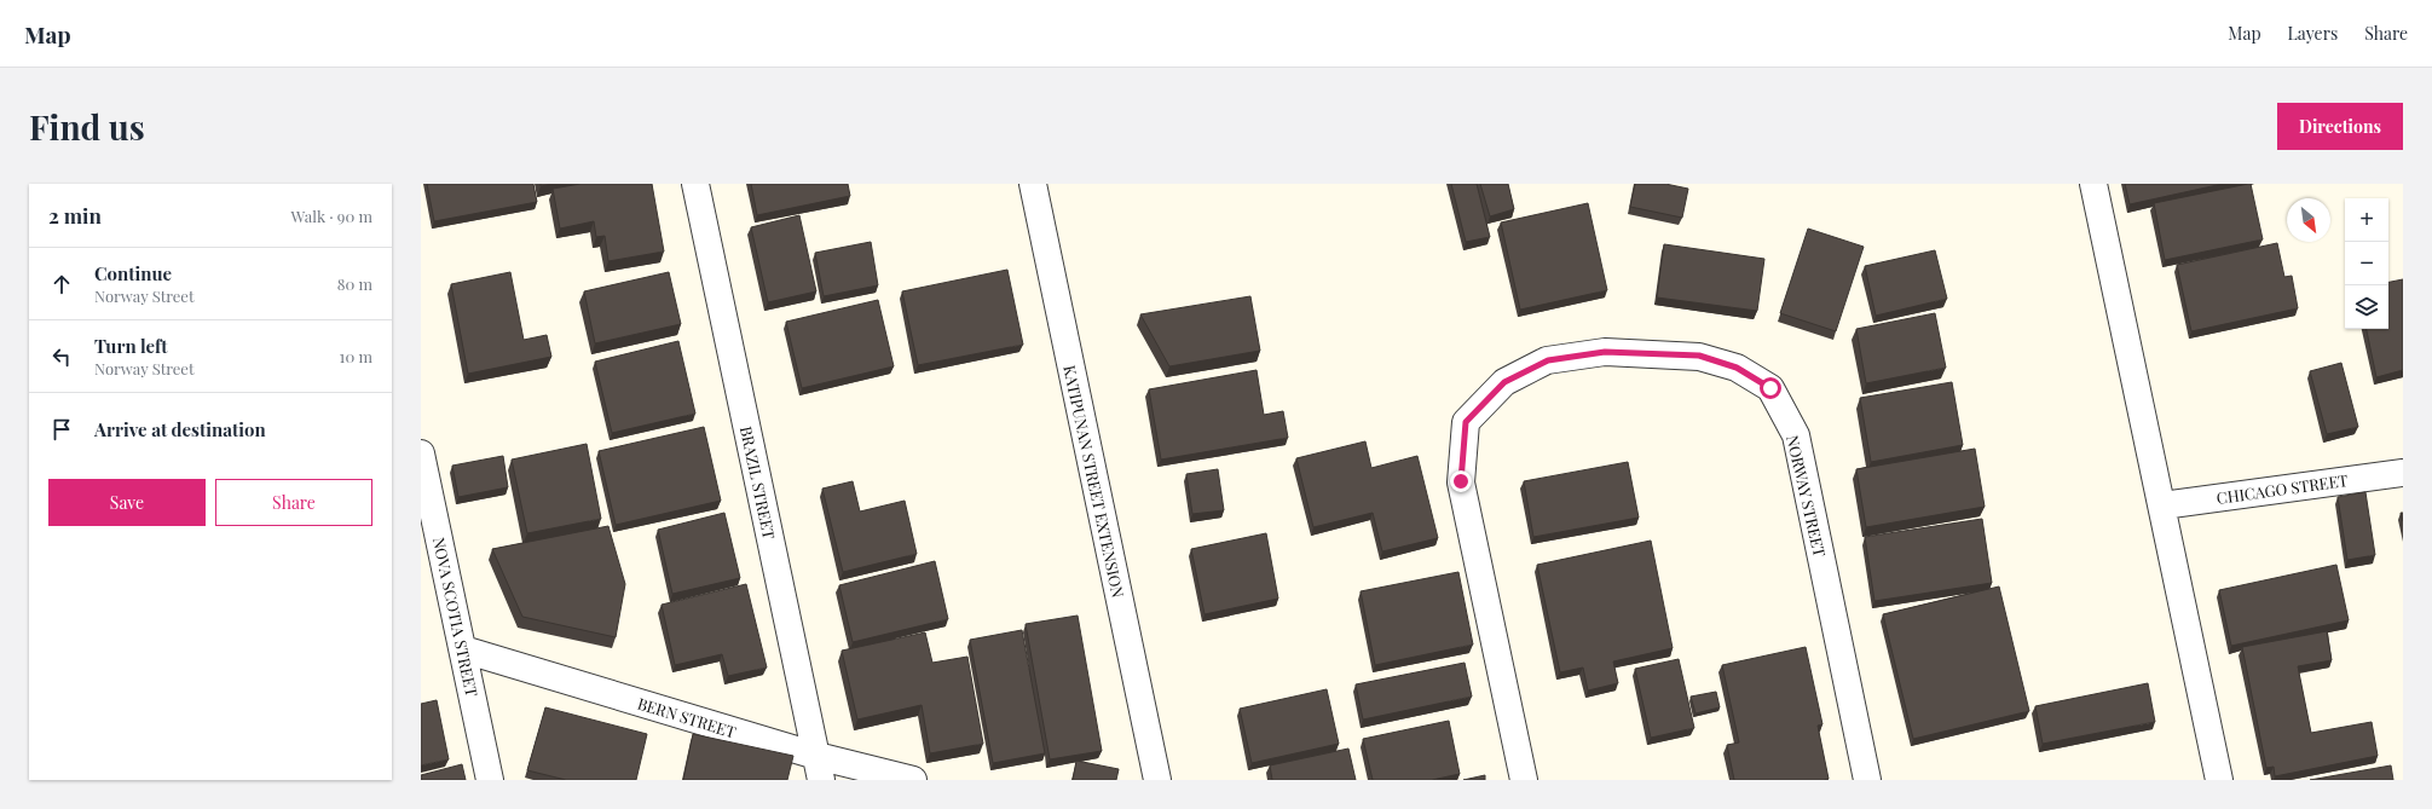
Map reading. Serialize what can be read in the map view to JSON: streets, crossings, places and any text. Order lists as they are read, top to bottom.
{
  "streets": {
    "street": [
      "KATIPUNAN STREET EXTENSION",
      "BRAZIL STREET",
      "CHICAGO STREET",
      "NORWAY STREET",
      "NOVA SCOTIA STREET",
      "BERN STREET"
    ]
  },
  "crossings": [
    ["BRAZIL STREET", "BERN STREET"],
    ["NOVA SCOTIA STREET", "BERN STREET"]
  ],
  "north": "bottom right",
  "page": {
    "header": "Map",
    "nav": ["Map", "Layers", "Share"],
    "buttons": [
      "Directions",
      ["Save", "Share"]
    ],
    "title": "Find us",
    "heading": ["2 min", "Walk · 90 m"],
    "map_buttons": ["+", "−"],
    "list": [
      ["Continue", "Norway Street", "80 m"],
      ["Turn left", "Norway Street", "10 m"],
      "Arrive at destination"
    ]
  }
}
